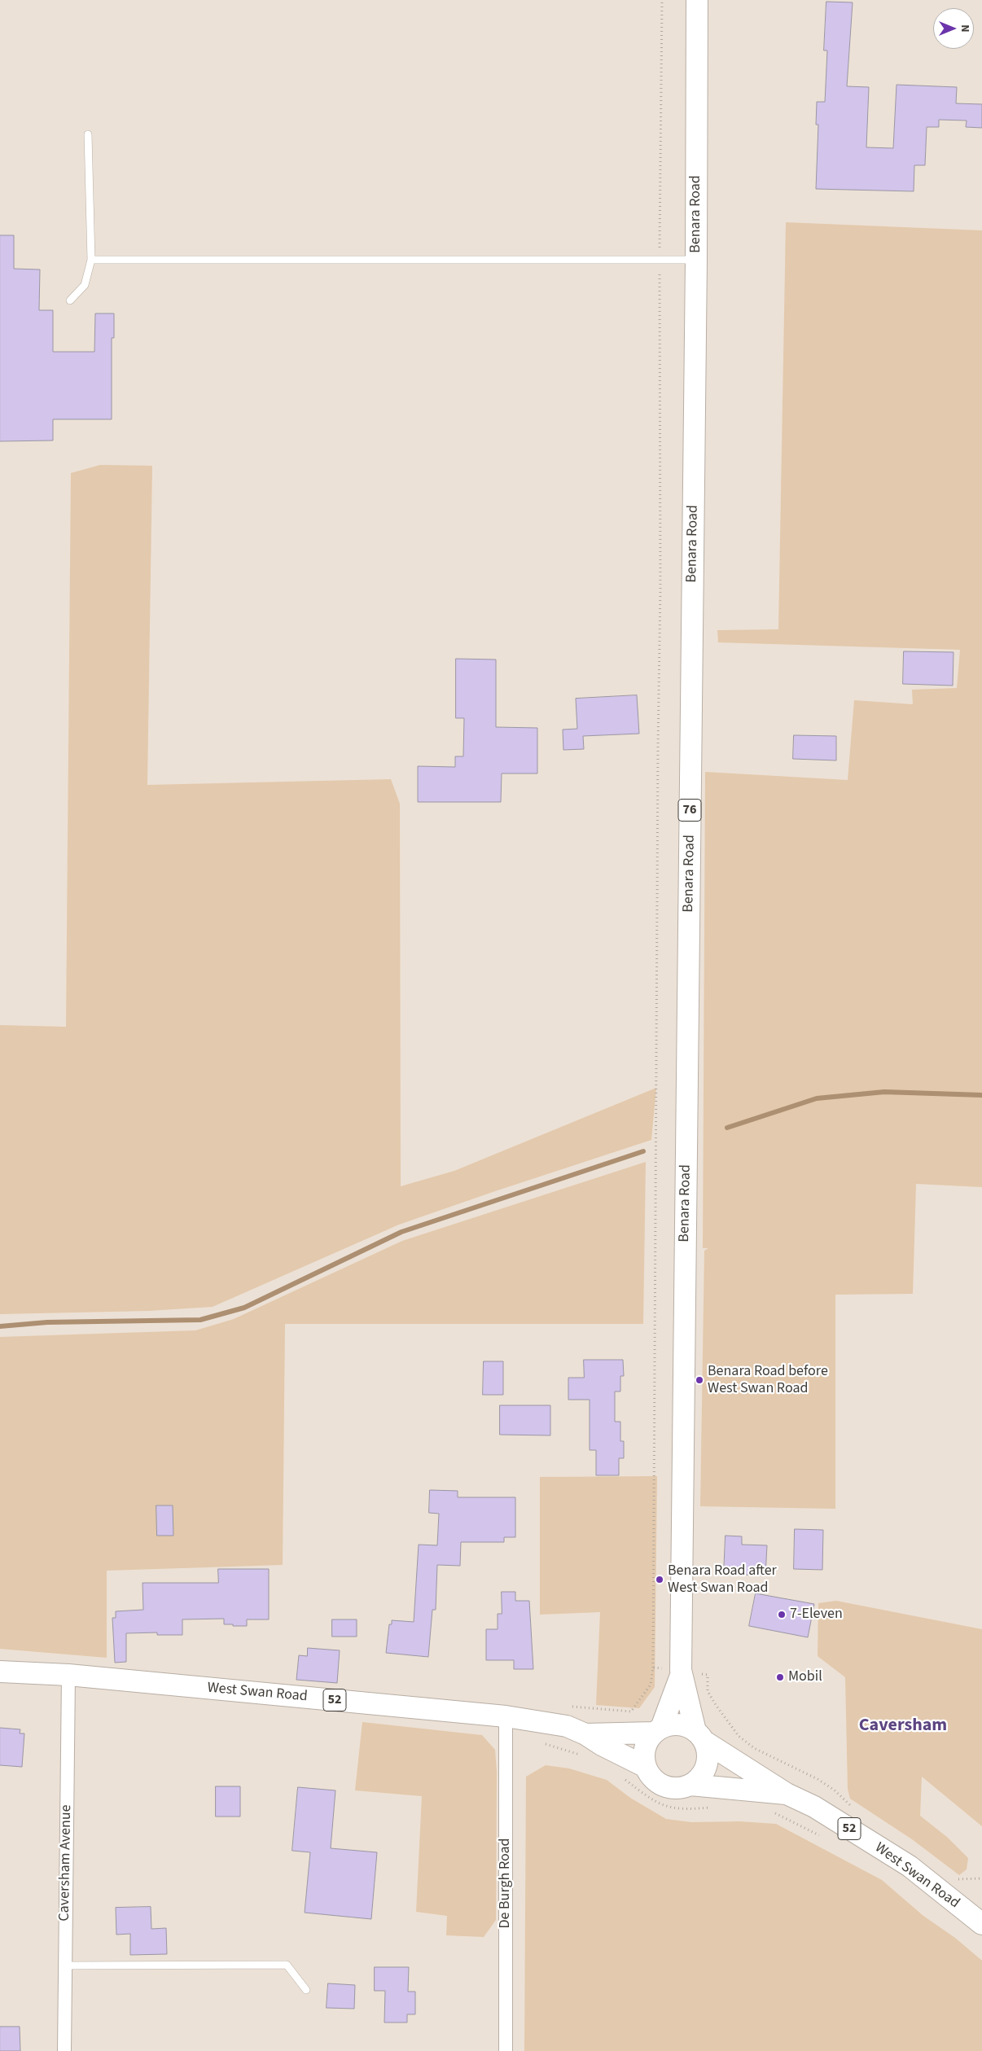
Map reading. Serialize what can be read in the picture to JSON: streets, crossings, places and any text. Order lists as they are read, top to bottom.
{
  "streets": {
    "main road": [
      "Benara Road",
      "76",
      "West Swan Road",
      "52"
    ],
    "street": ["Caversham Avenue", "De Burgh Road"]
  },
  "crossings": [
    ["Benara Road", "West Swan Road"],
    ["Benara Road", "52"],
    ["West Swan Road", "52"],
    ["West Swan Road", "Caversham Avenue"],
    ["West Swan Road", "De Burgh Road"]
  ],
  "districts": ["Caversham"],
  "places": [
    "Benara Road before West Swan Road",
    "Benara Road after West Swan Road",
    "7-Eleven",
    "Mobil"
  ],
  "north": "right"
}
